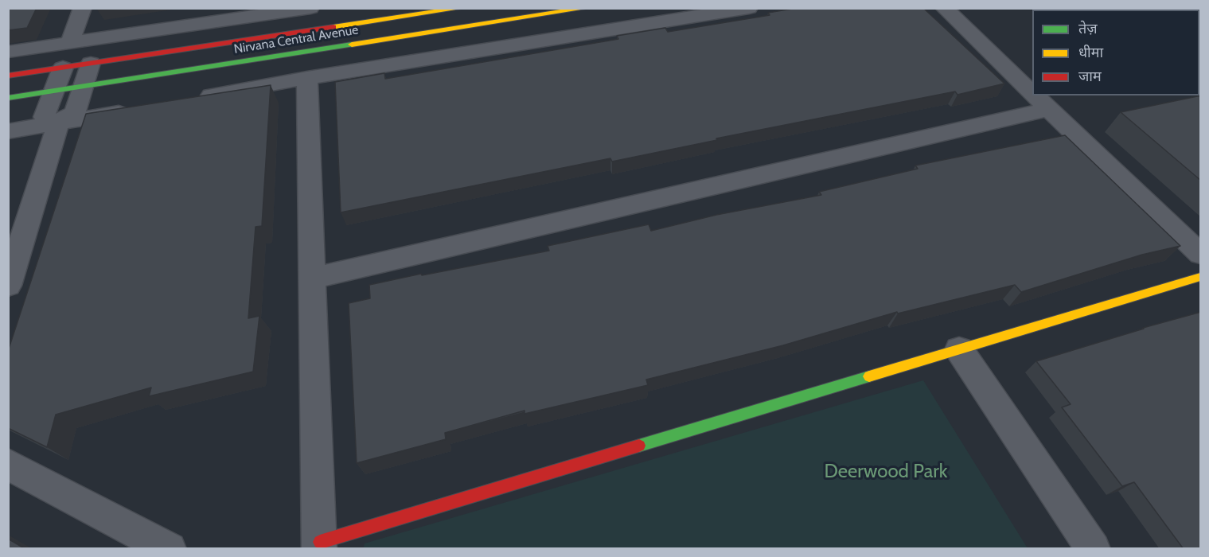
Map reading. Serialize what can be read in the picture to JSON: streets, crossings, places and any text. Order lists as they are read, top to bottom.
{
  "streets": {
    "street": ["Nirvana Central Avenue"]
  },
  "parks": ["Deerwood Park"],
  "legend": ["तेज़", "धीमा", "जाम"]
}
